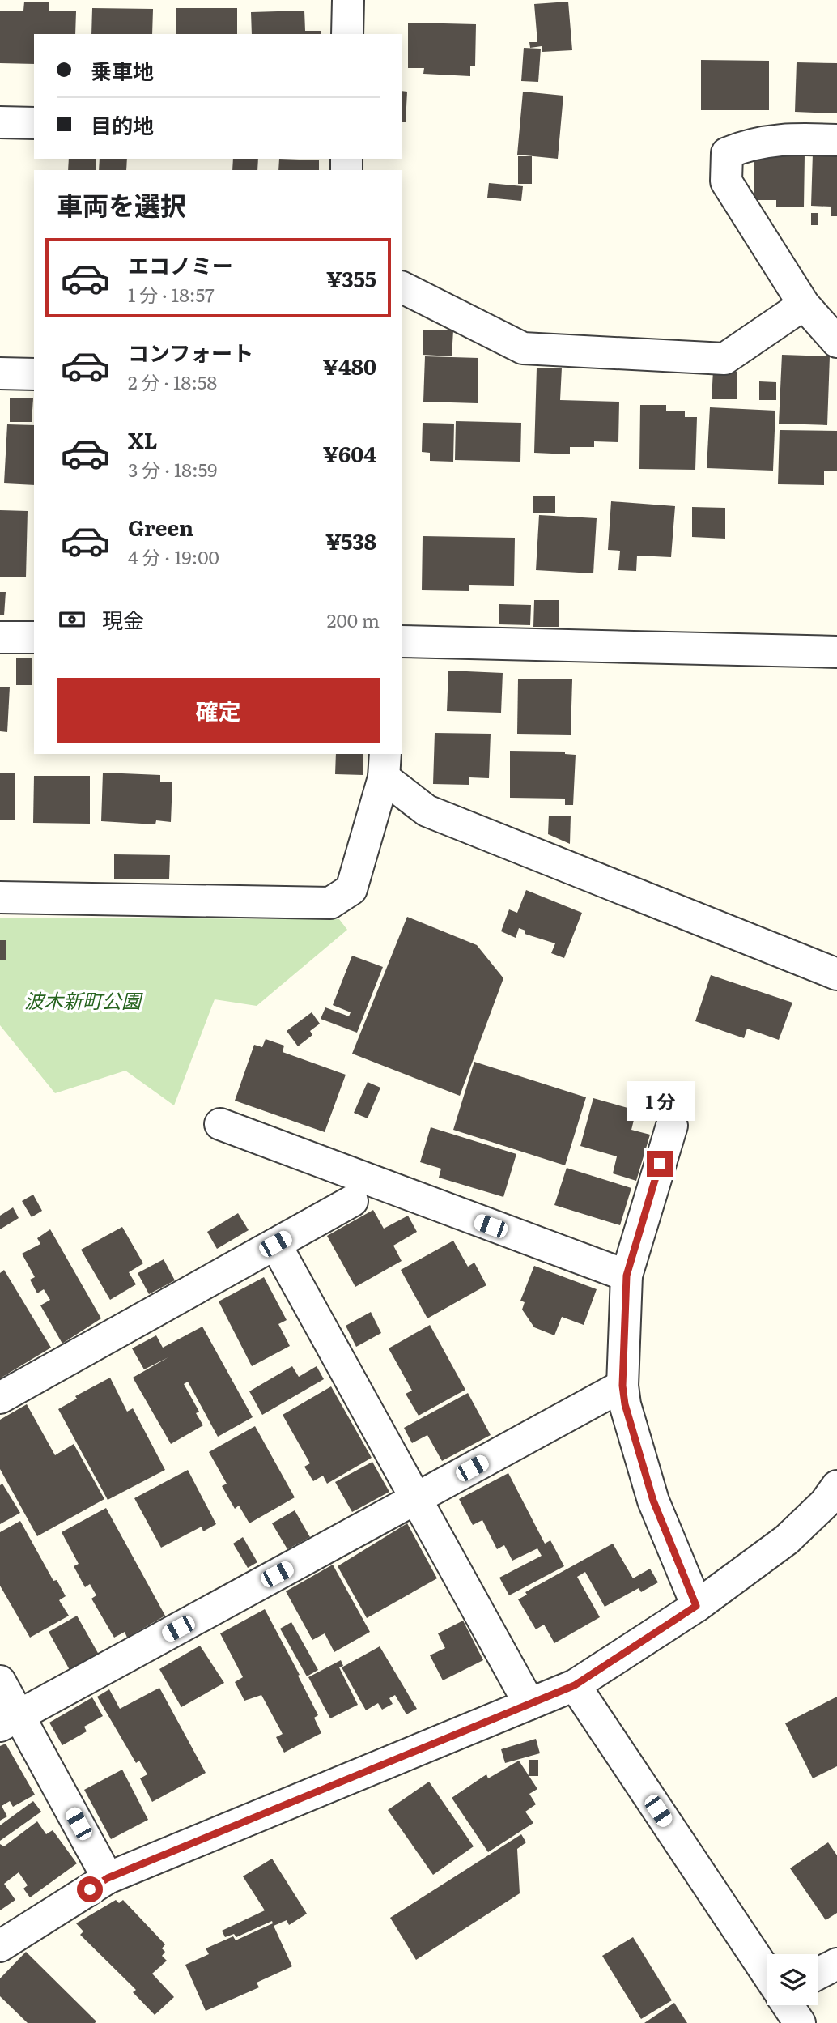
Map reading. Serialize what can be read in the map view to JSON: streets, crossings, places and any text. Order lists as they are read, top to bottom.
{
  "parks": ["波木新町公園"],
  "page": {
    "banner": ["乗車地", "目的地"],
    "heading": "車両を選択",
    "list": [
      {
        "name": "エコノミー",
        "note": "1 分 · 18:57",
        "value": "¥355"
      },
      {
        "name": "コンフォート",
        "note": "2 分 · 18:58",
        "value": "¥480"
      },
      {
        "name": "XL",
        "note": "3 分 · 18:59",
        "value": "¥604"
      },
      {
        "name": "Green",
        "note": "4 分 · 19:00",
        "value": "¥538"
      }
    ],
    "pay": ["現金", "200 m"],
    "buttons": "確定",
    "bubble": "1 分"
  }
}
